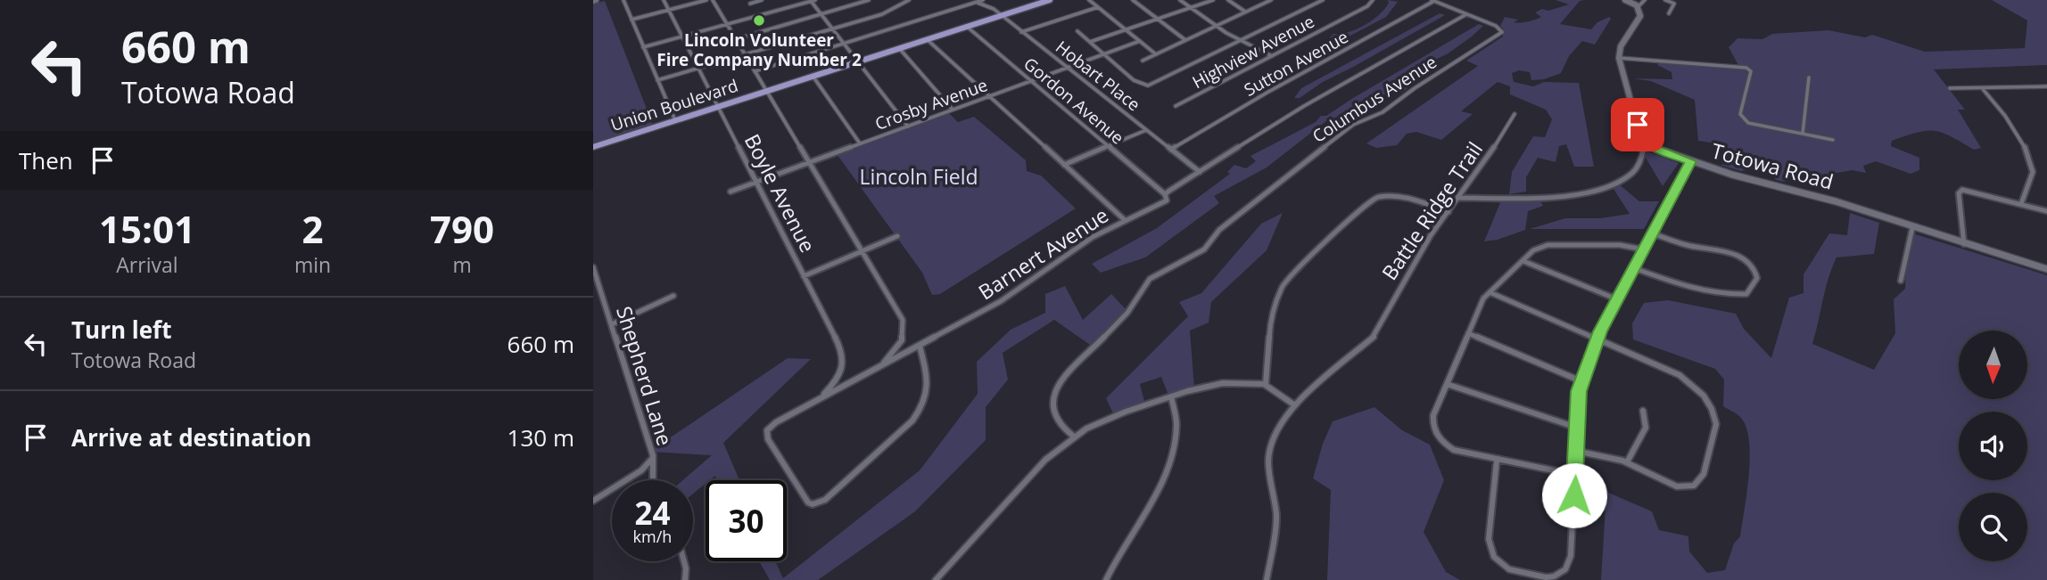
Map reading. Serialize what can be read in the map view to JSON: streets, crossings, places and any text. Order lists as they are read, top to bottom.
{
  "streets": {
    "main road": ["Union Boulevard", "Totowa Road"],
    "street": [
      "Highview Avenue",
      "Sutton Avenue",
      "Hobart Place",
      "Columbus Avenue",
      "Gordon Avenue",
      "Crosby Avenue",
      "Boyle Avenue",
      "Battle Ridge Trail",
      "Barnert Avenue",
      "Shepherd Lane"
    ]
  },
  "crossings": [
    ["Sutton Avenue", "Hobart Place"],
    ["Hobart Place", "Crosby Avenue"],
    ["Hobart Place", "Union Boulevard"],
    ["Hobart Place", "Barnert Avenue"],
    ["Columbus Avenue", "Barnert Avenue"],
    ["Gordon Avenue", "Crosby Avenue"],
    ["Gordon Avenue", "Union Boulevard"],
    ["Gordon Avenue", "Barnert Avenue"],
    ["Crosby Avenue", "Boyle Avenue"],
    ["Union Boulevard", "Boyle Avenue"],
    ["Boyle Avenue", "Barnert Avenue"]
  ],
  "parks": ["Lincoln Field"],
  "places": ["Lincoln Volunteer Fire Company Number 2"],
  "north": "bottom",
  "page": {
    "turn": ["660 m", "Totowa Road"],
    "then": "Then",
    "eta": [
      "15:01",
      "Arrival",
      "2",
      "min",
      "790",
      "m"
    ],
    "list": [
      {
        "name": "Turn left",
        "note": "Totowa Road",
        "value": "660 m"
      },
      {
        "name": "Arrive at destination",
        "value": "130 m"
      }
    ],
    "speed": "24 km/h",
    "limit": "30"
  }
}
